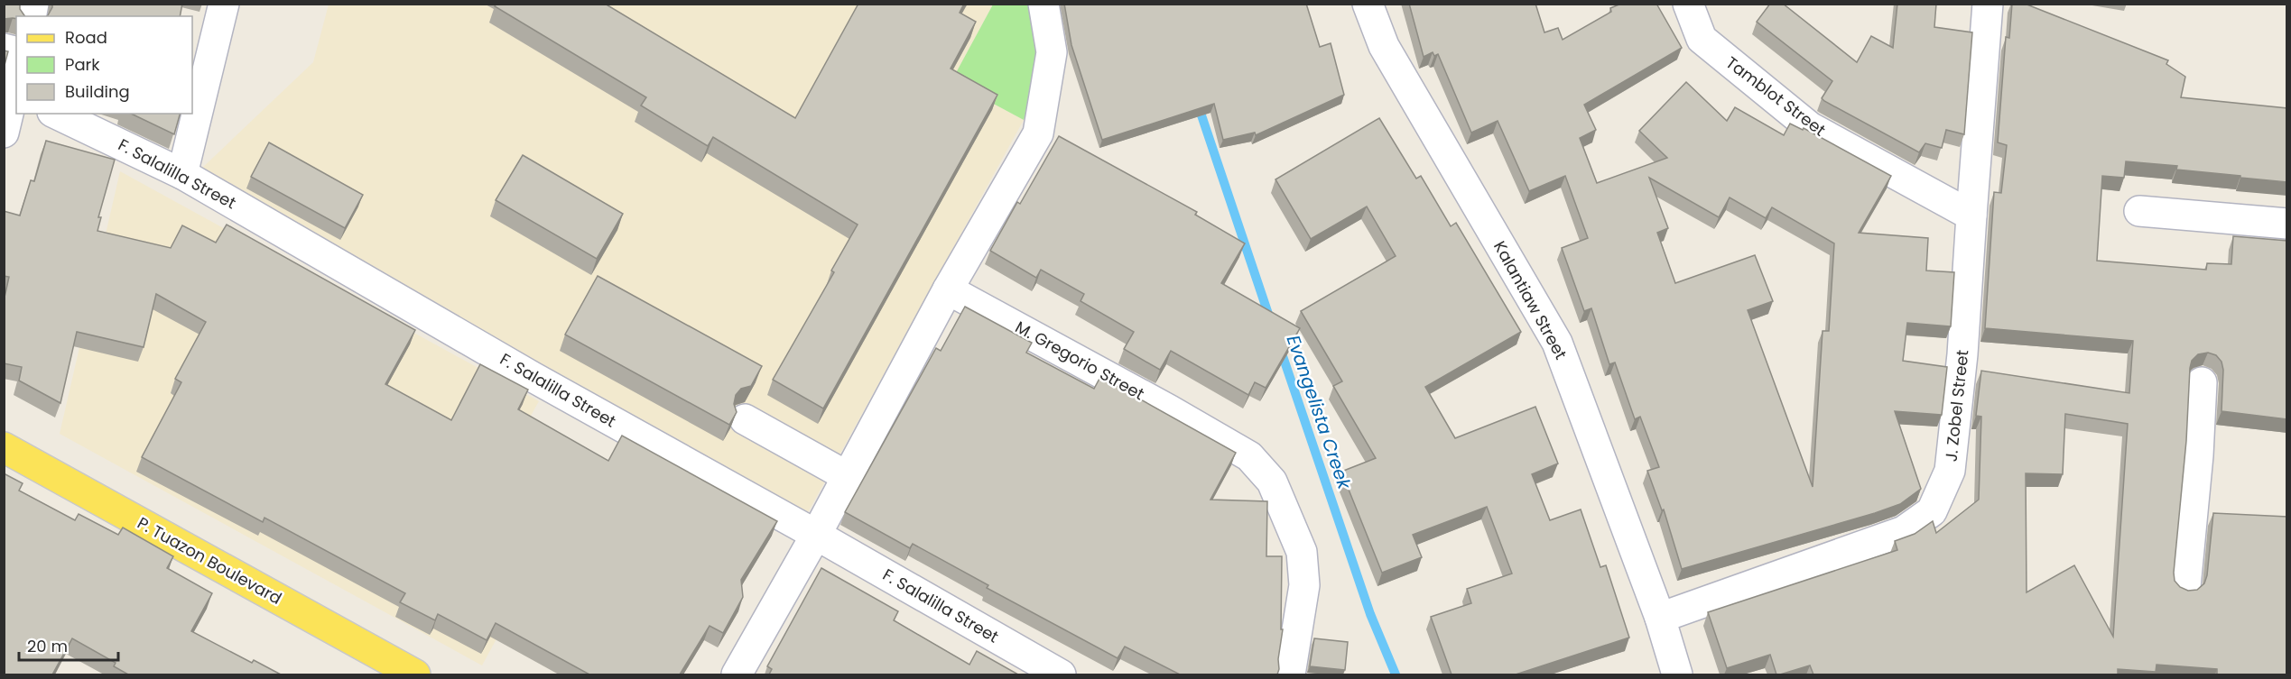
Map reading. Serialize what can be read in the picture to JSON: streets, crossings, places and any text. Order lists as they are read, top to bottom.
{
  "streets": {
    "main road": ["P. Tuazon Boulevard"],
    "street": [
      "Tamblot Street",
      "F. Salalilla Street",
      "Kalantiaw Street",
      "M. Gregorio Street",
      "J. Zobel Street"
    ]
  },
  "crossings": [
    ["Tamblot Street", "J. Zobel Street"],
    ["Kalantiaw Street", "J. Zobel Street"]
  ],
  "water": ["Evangelista Creek"],
  "legend": ["Road", "Park", "Building"],
  "scale_bar": "20 m"
}
